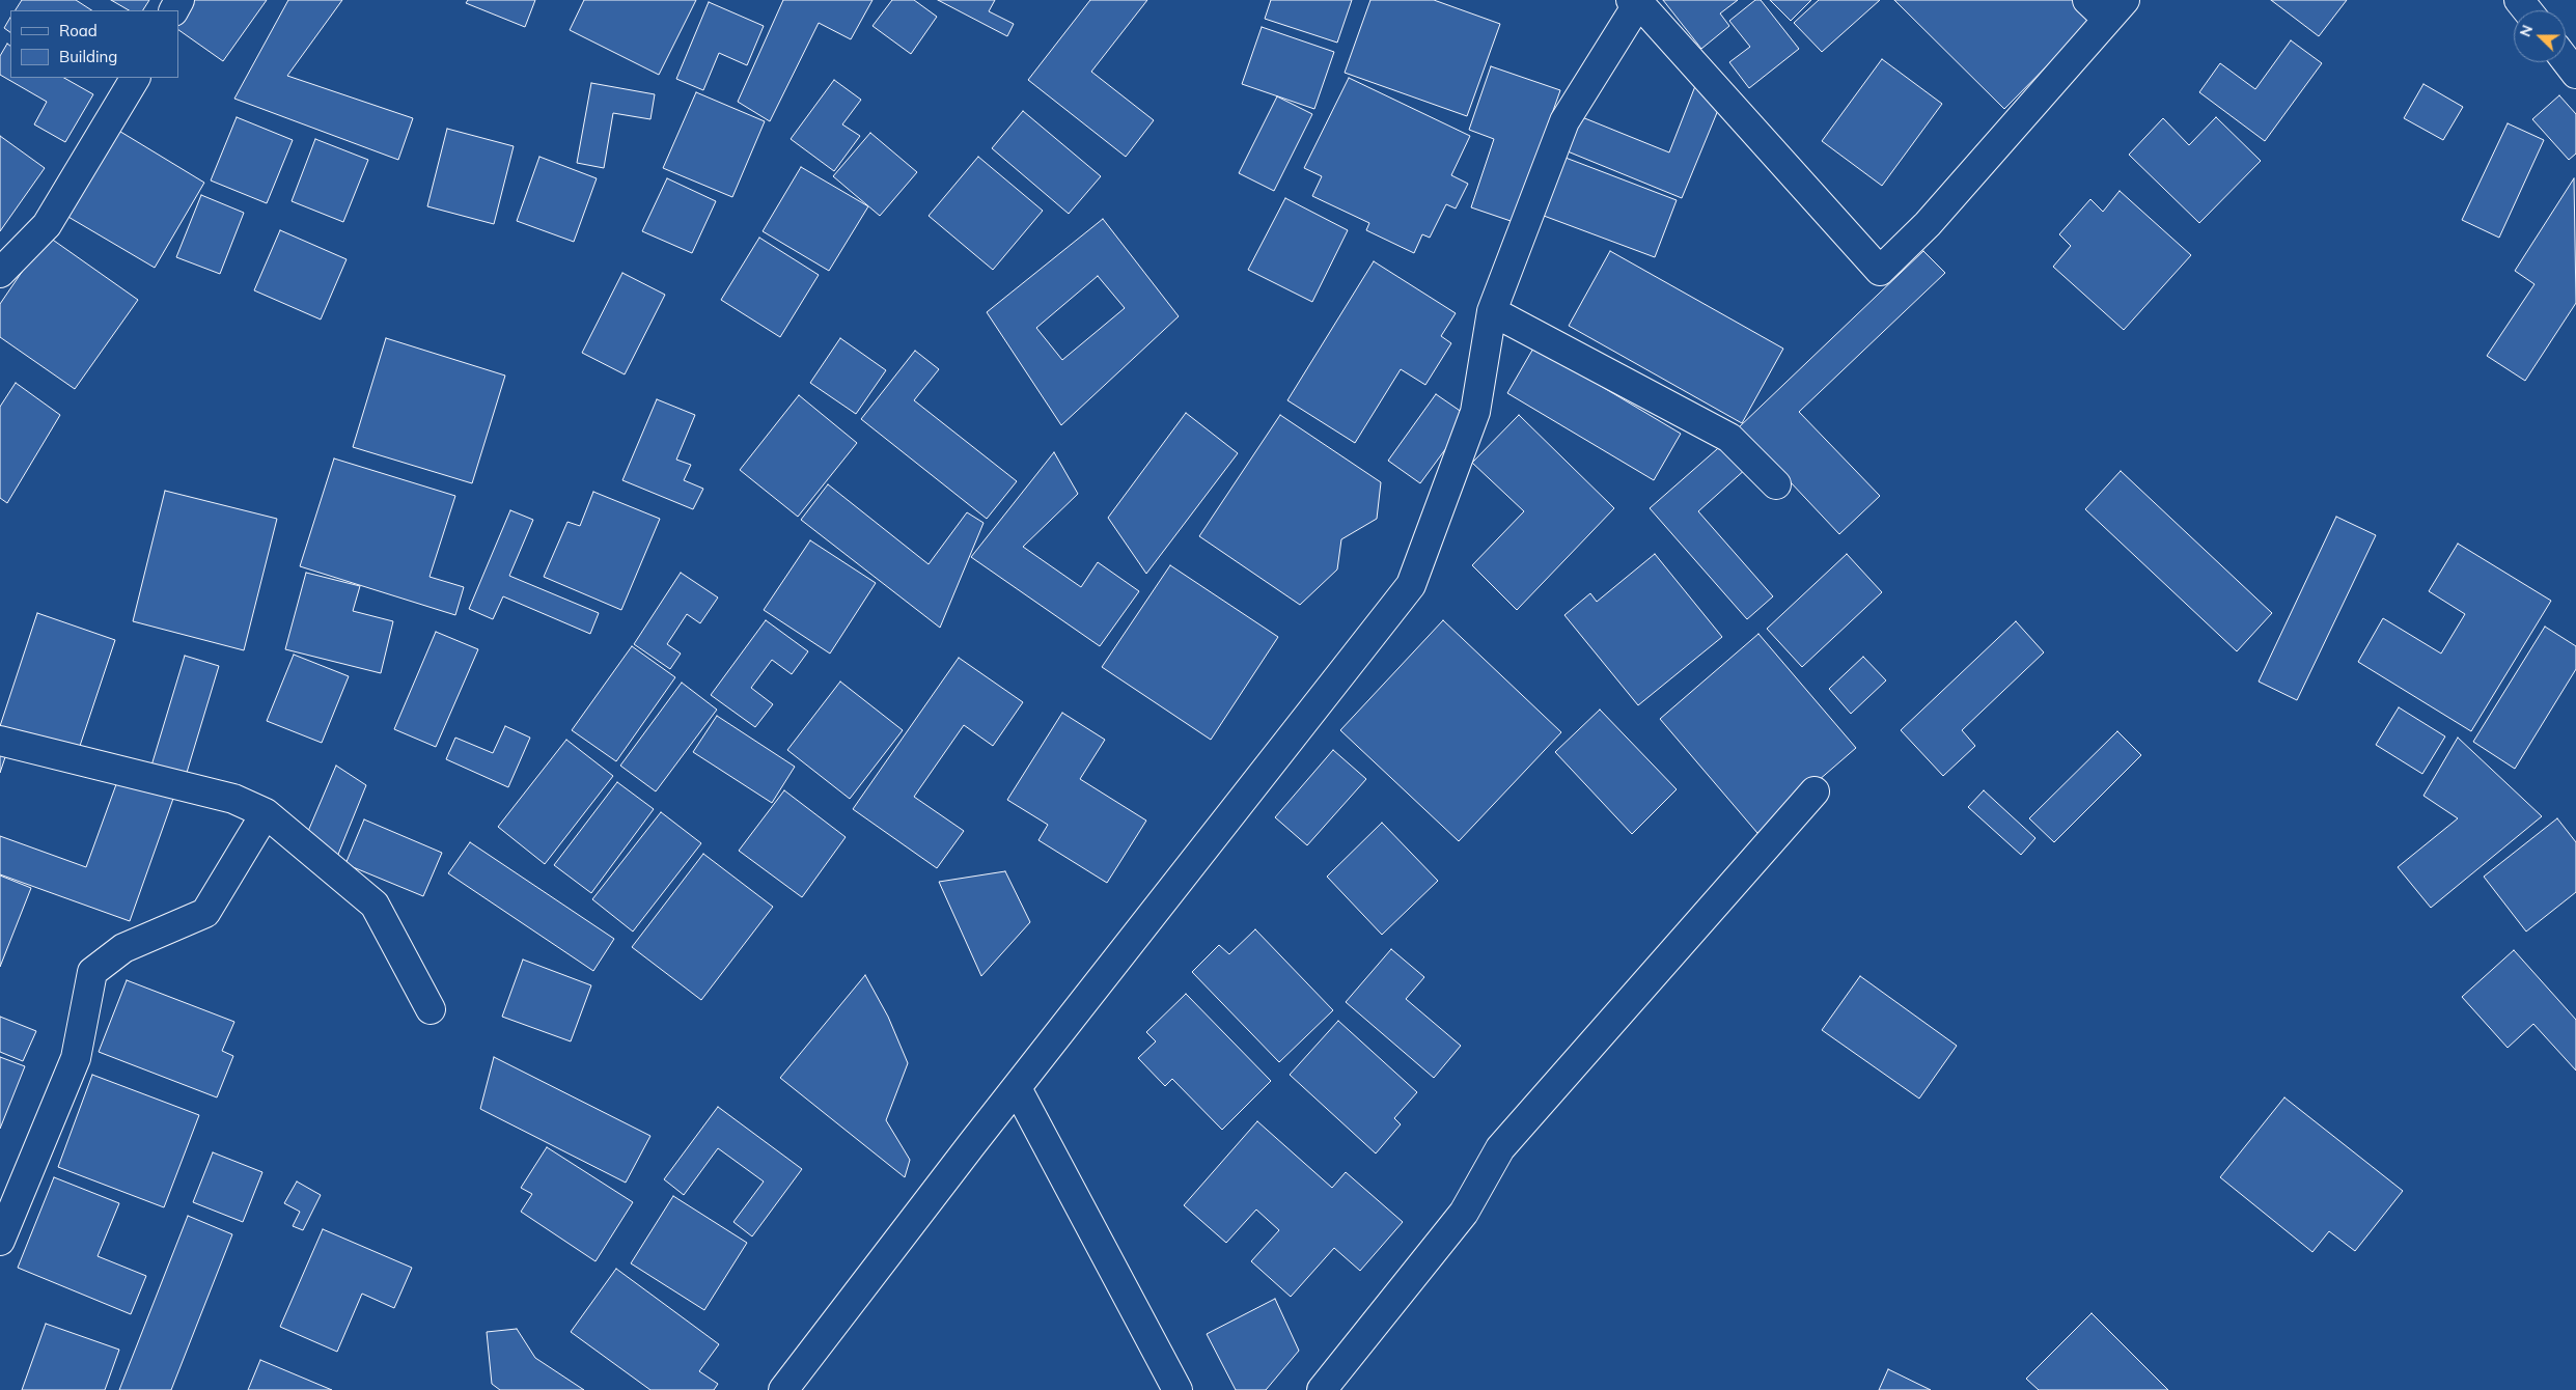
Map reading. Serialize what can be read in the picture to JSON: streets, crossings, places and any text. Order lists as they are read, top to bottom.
{
  "legend": ["Road", "Building"],
  "north": "left"
}
